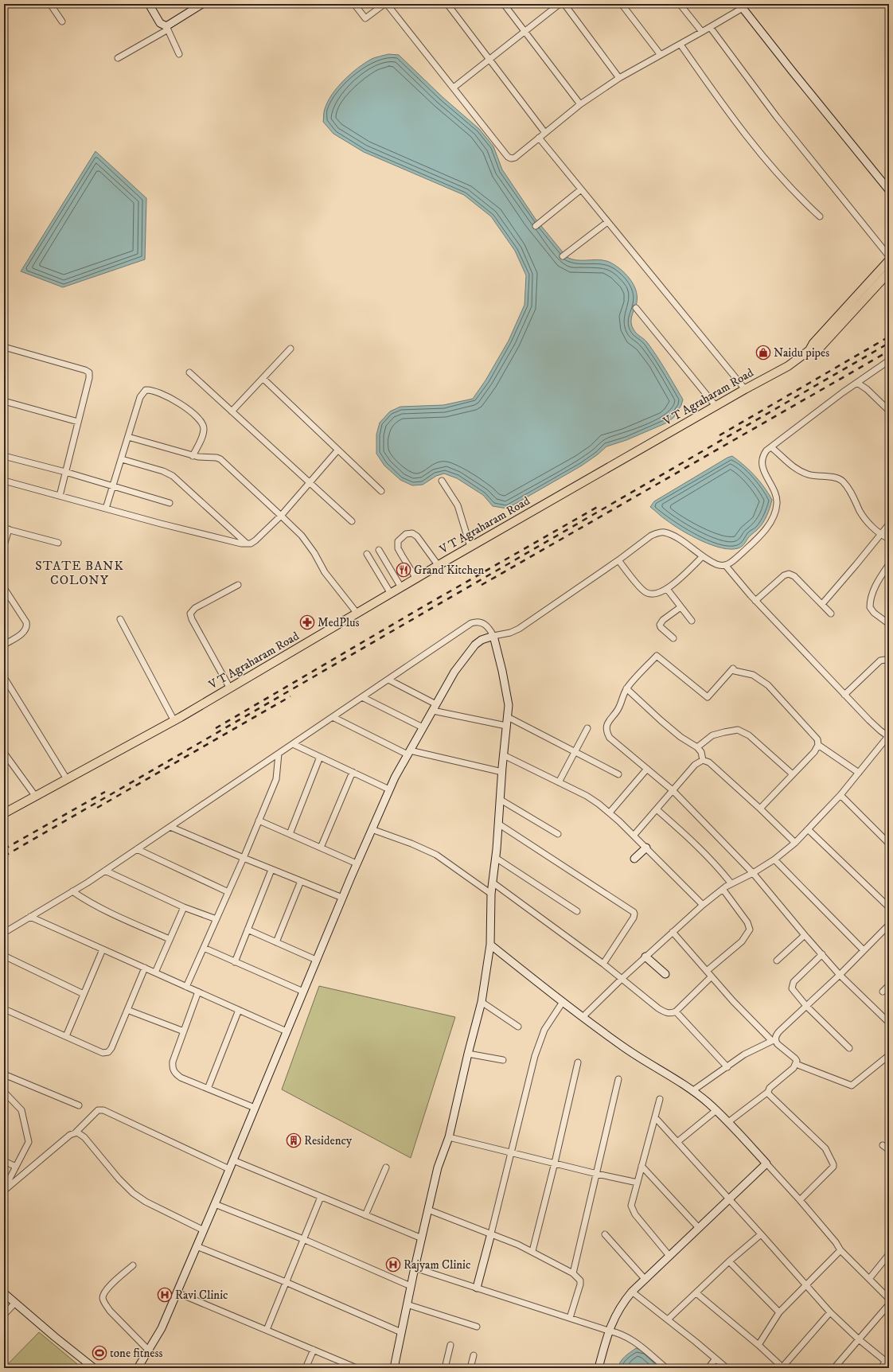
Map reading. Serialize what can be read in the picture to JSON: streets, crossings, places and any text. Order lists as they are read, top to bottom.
{
  "streets": {
    "main road": ["V T Agraharam Road"]
  },
  "districts": ["STATE BANK COLONY"],
  "places": {
    "shop": ["Naidu pipes"],
    "restaurant": ["Grand Kitchen"],
    "pharmacy": ["MedPlus"],
    "building": ["Residency"],
    "hospital": ["Rajyam Clinic", "Ravi Clinic"],
    "sports": ["tone fitness"]
  }
}
